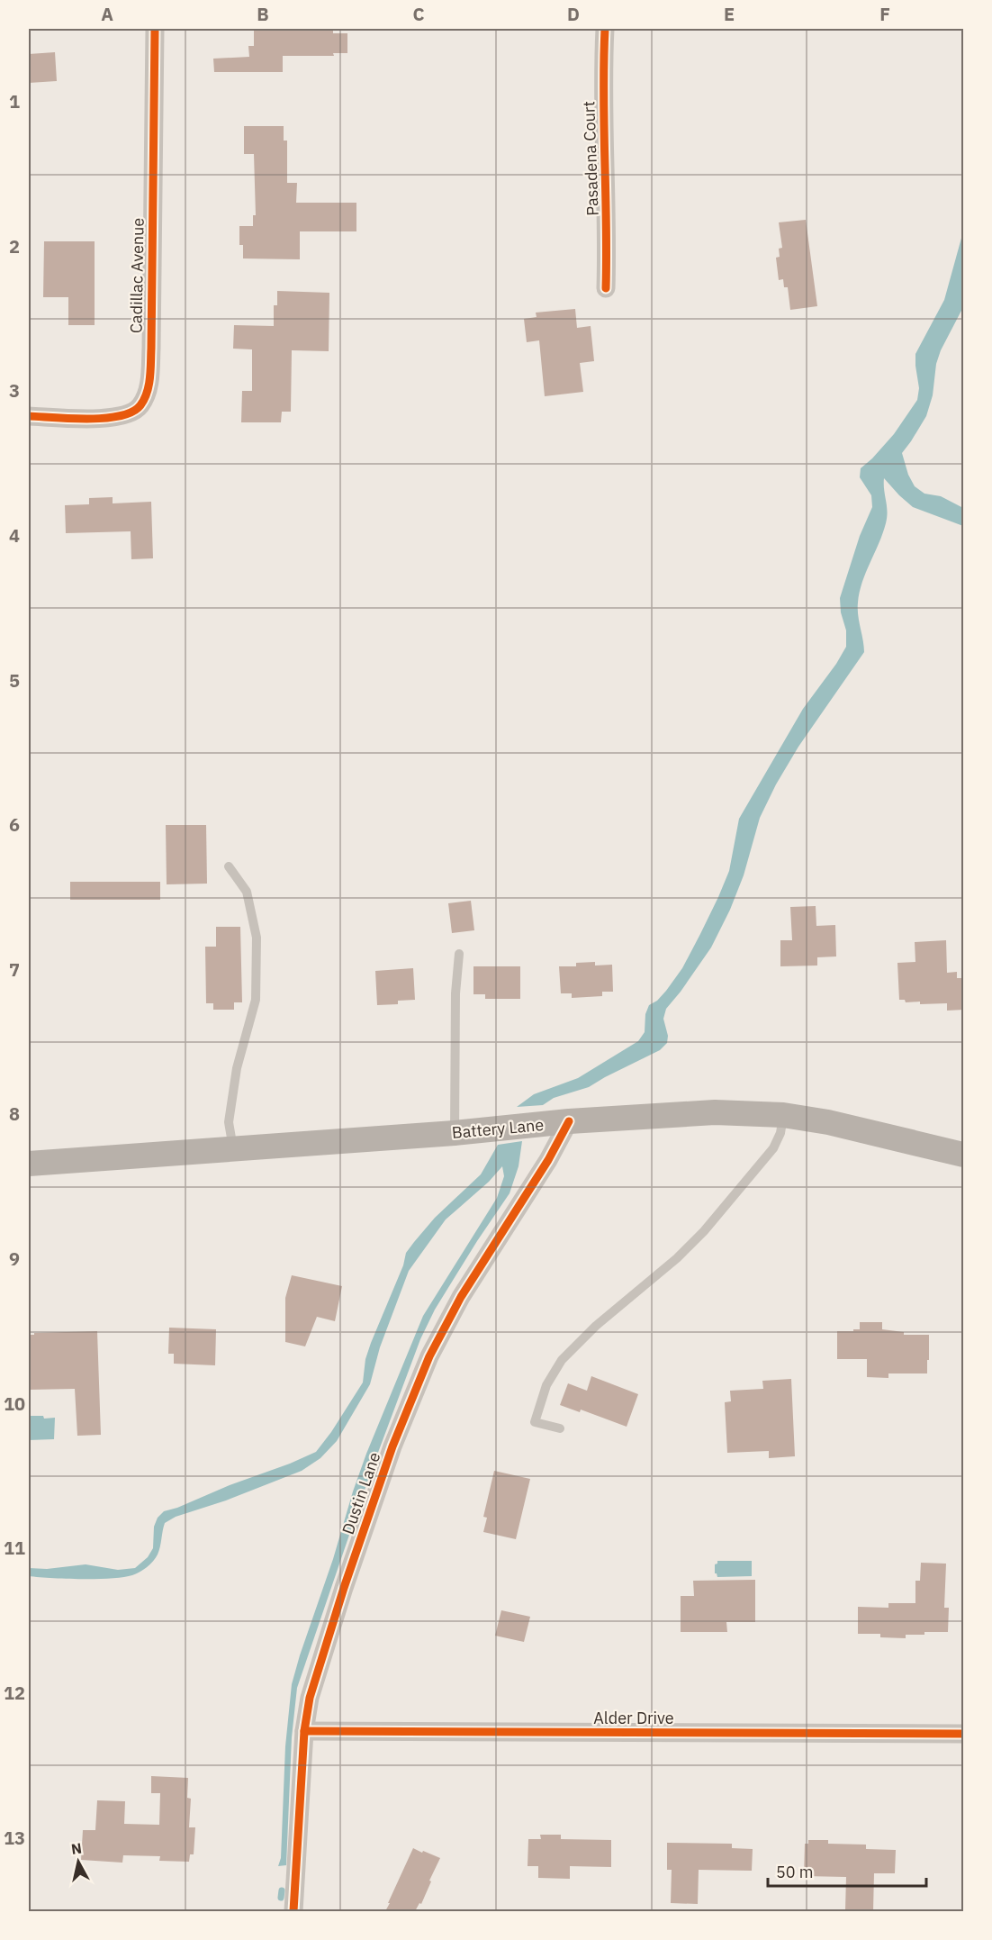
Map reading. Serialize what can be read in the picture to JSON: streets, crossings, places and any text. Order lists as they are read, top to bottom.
{
  "streets": {
    "main road": ["Battery Lane"],
    "street": [
      "Pasadena Court",
      "Cadillac Avenue",
      "Dustin Lane",
      "Alder Drive"
    ]
  },
  "crossings": [
    ["Battery Lane", "Dustin Lane"],
    ["Dustin Lane", "Alder Drive"]
  ],
  "scale_bar": "50 m",
  "north": "top",
  "grid": {
    "columns": [
      "A",
      "B",
      "C",
      "D",
      "E",
      "F"
    ],
    "rows": [
      "1",
      "2",
      "3",
      "4",
      "5",
      "6",
      "7",
      "8",
      "9",
      "10",
      "11",
      "12",
      "13"
    ]
  }
}
